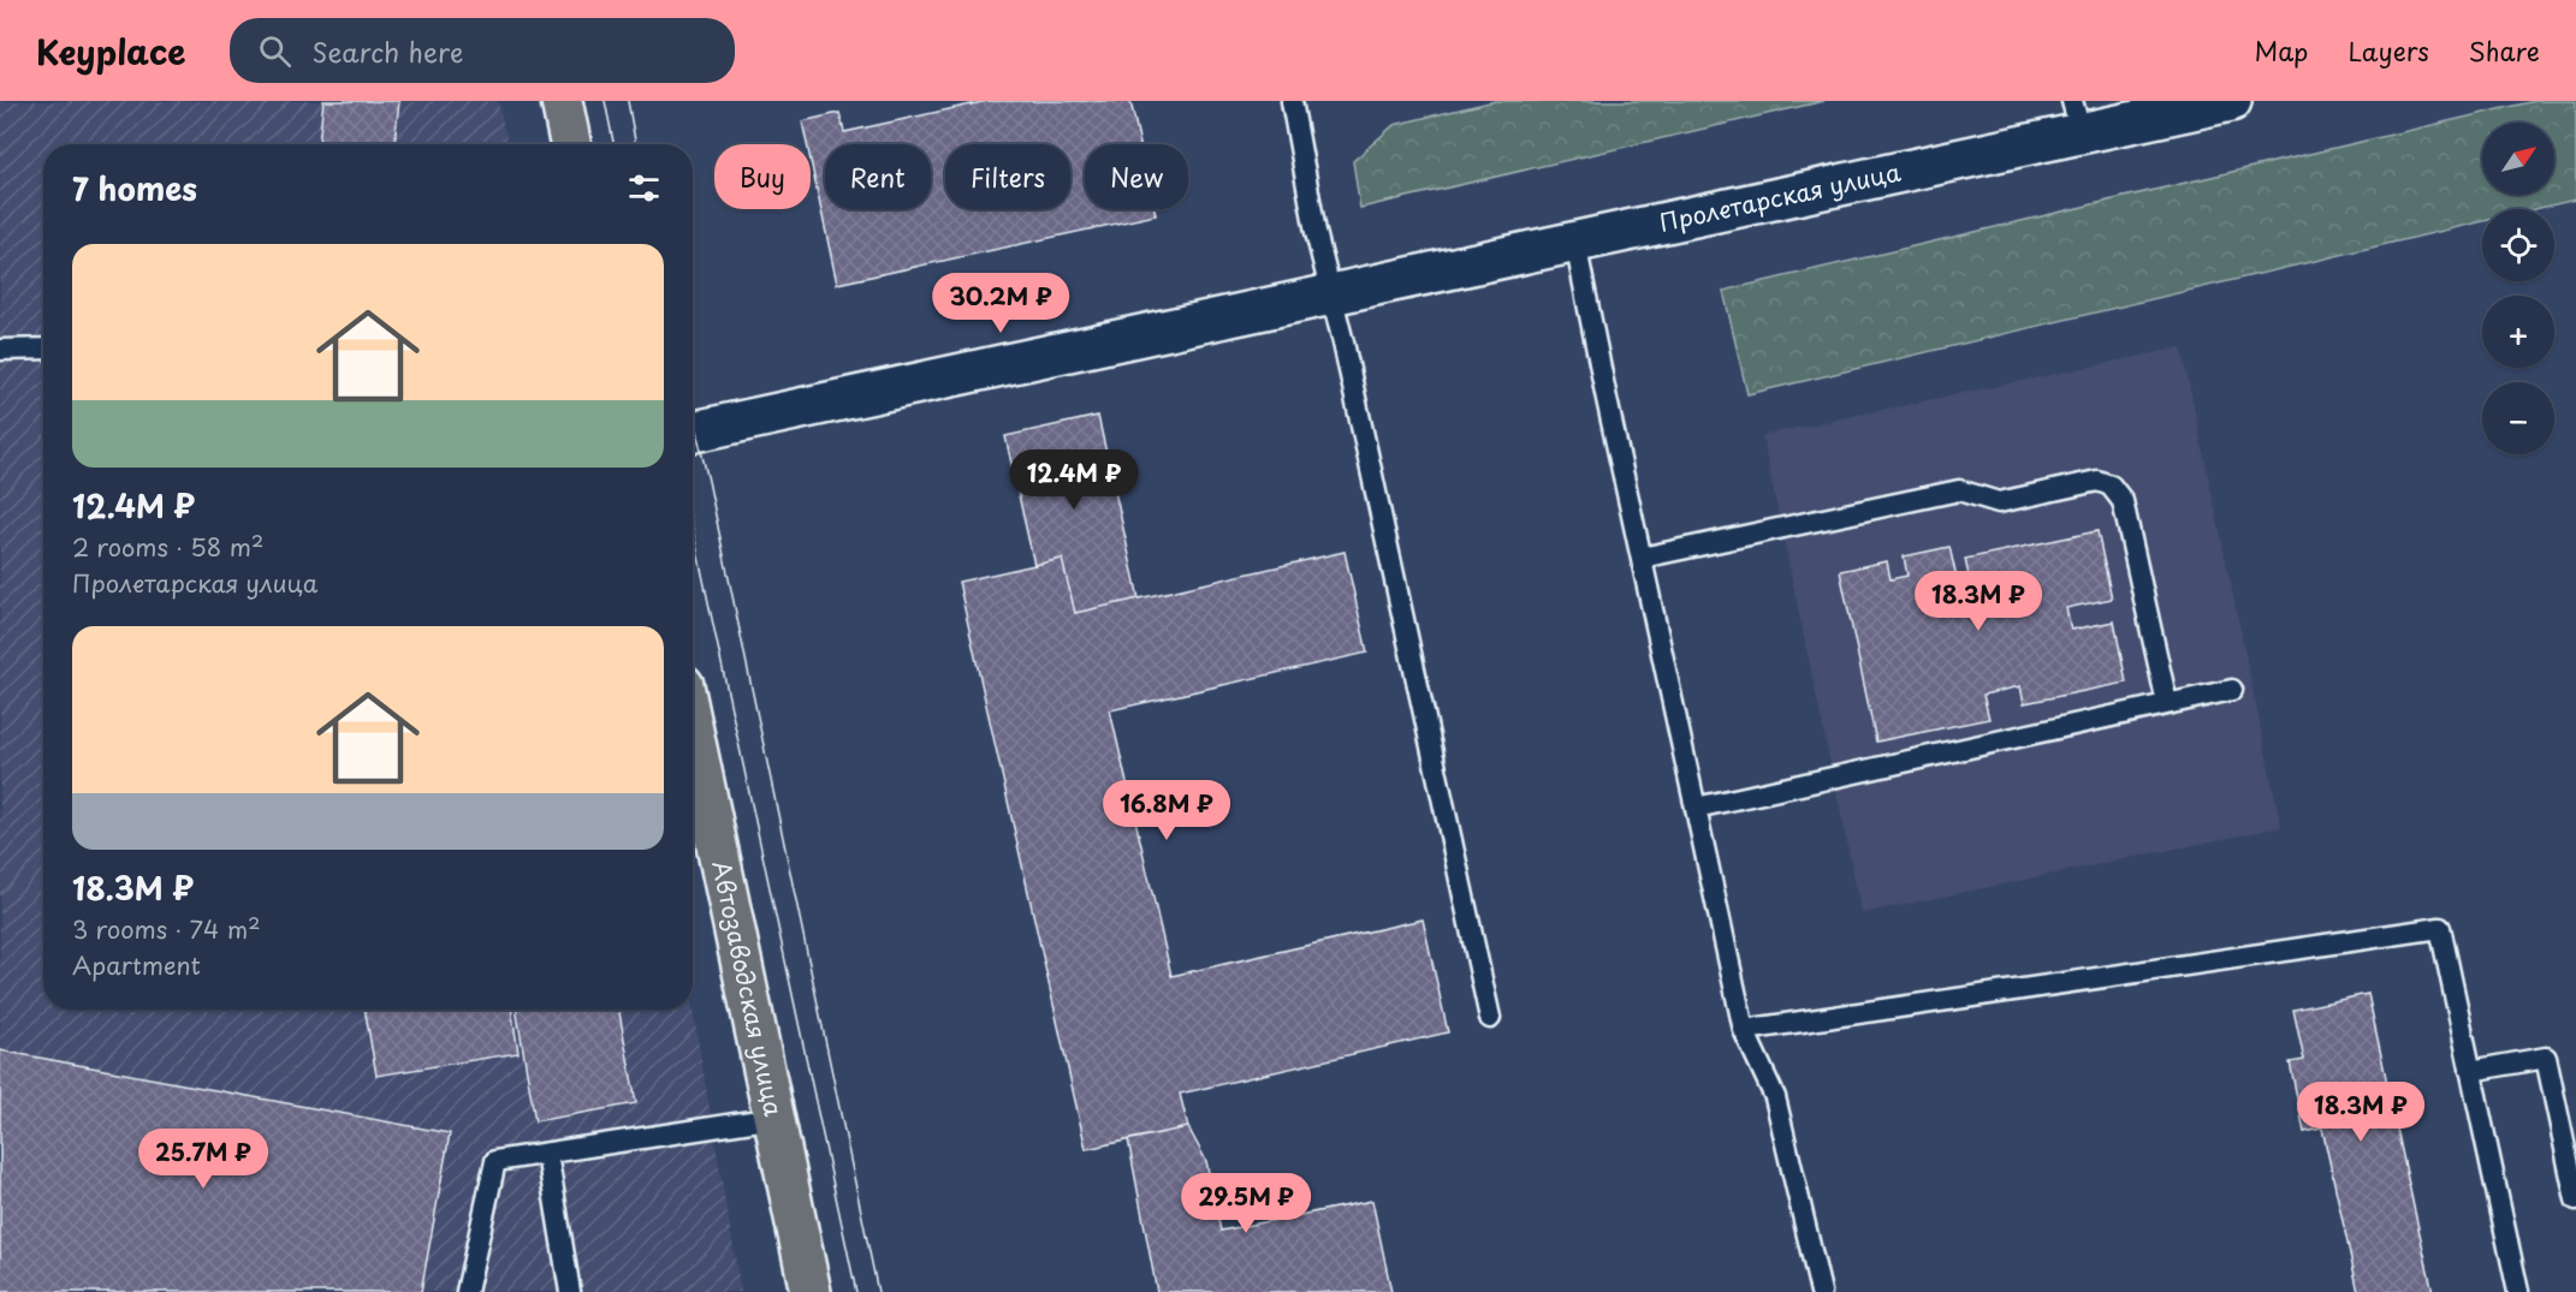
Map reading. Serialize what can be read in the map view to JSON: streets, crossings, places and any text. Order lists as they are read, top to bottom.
{
  "streets": {
    "main road": ["Автозаводская улица"],
    "street": ["Пролетарская улица"]
  },
  "north": "top right",
  "page": {
    "header": "Keyplace",
    "search": "Search here",
    "nav": ["Map", "Layers", "Share"],
    "map_buttons": ["+", "−"],
    "chip": [
      "Buy",
      "Rent",
      "Filters",
      "New"
    ],
    "heading": "7 homes",
    "list": [
      {
        "name": "12.4M ₽",
        "note": "2 rooms · 58 m² · Пролетарская улица"
      },
      {
        "name": "18.3M ₽",
        "note": "3 rooms · 74 m² · Apartment"
      }
    ],
    "price": [
      "30.2M ₽",
      "12.4M ₽",
      "18.3M ₽",
      "16.8M ₽",
      "18.3M ₽",
      "25.7M ₽",
      "29.5M ₽"
    ]
  }
}
